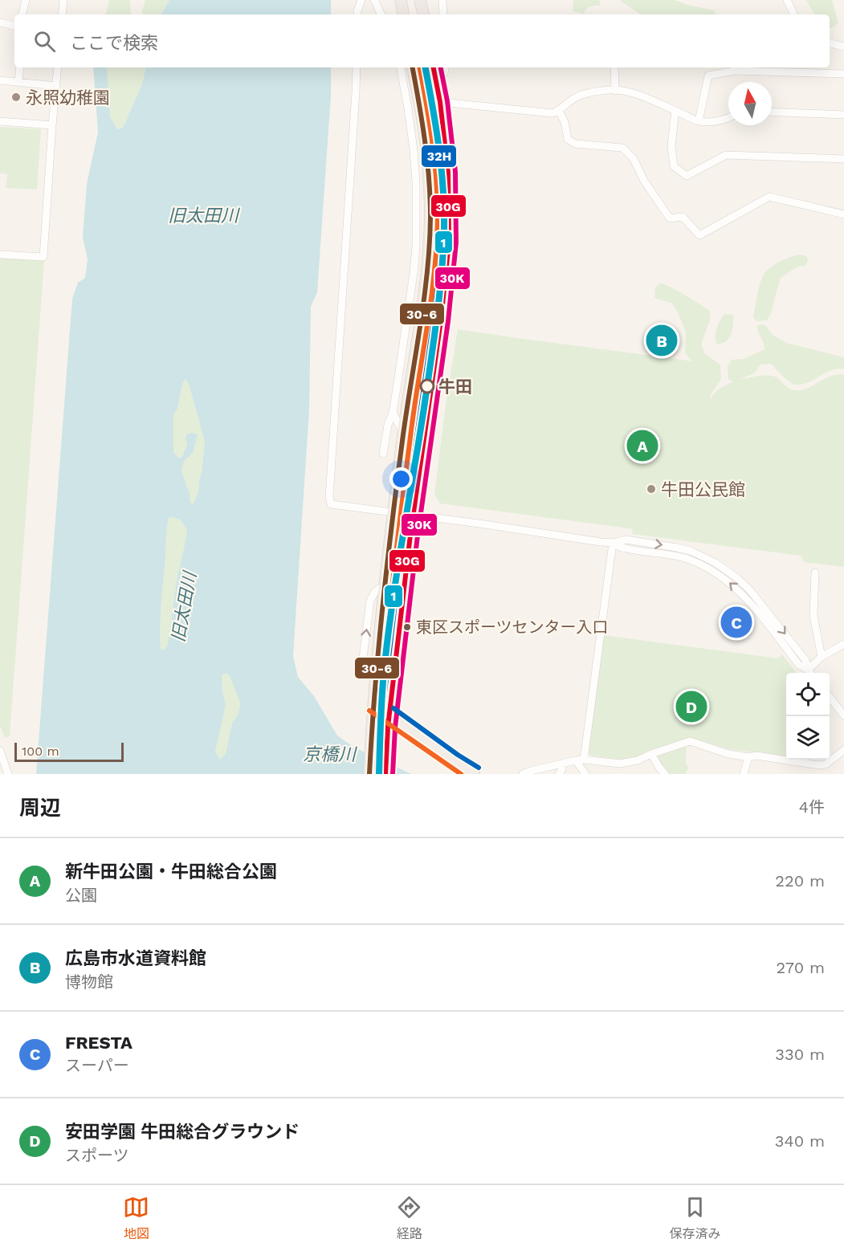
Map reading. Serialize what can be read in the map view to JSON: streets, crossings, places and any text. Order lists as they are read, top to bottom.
{
  "water": ["旧太田川", "京橋川"],
  "places": [
    "永照幼稚園",
    "牛田",
    "牛田公民館",
    "東区スポーツセンター入口"
  ],
  "lines": [
    "transit line 1",
    "transit line 30G",
    "transit line 30K",
    "transit line 32H",
    "transit line 30-6"
  ],
  "scale_bar": "100 m",
  "north": "top",
  "page": {
    "search": "ここで検索",
    "pins": [
      "B",
      "A",
      "C",
      "D"
    ],
    "scale": "100 m",
    "heading": ["周辺", "4件"],
    "list": [
      {
        "mark": "A",
        "name": "新牛田公園・牛田総合公園",
        "note": "公園",
        "value": "220 m"
      },
      {
        "mark": "B",
        "name": "広島市水道資料館",
        "note": "博物館",
        "value": "270 m"
      },
      {
        "mark": "C",
        "name": "FRESTA",
        "note": "スーパー",
        "value": "330 m"
      },
      {
        "mark": "D",
        "name": "安田学園 牛田総合グラウンド",
        "note": "スポーツ",
        "value": "340 m"
      }
    ],
    "nav": ["地図", "経路", "保存済み"]
  }
}
